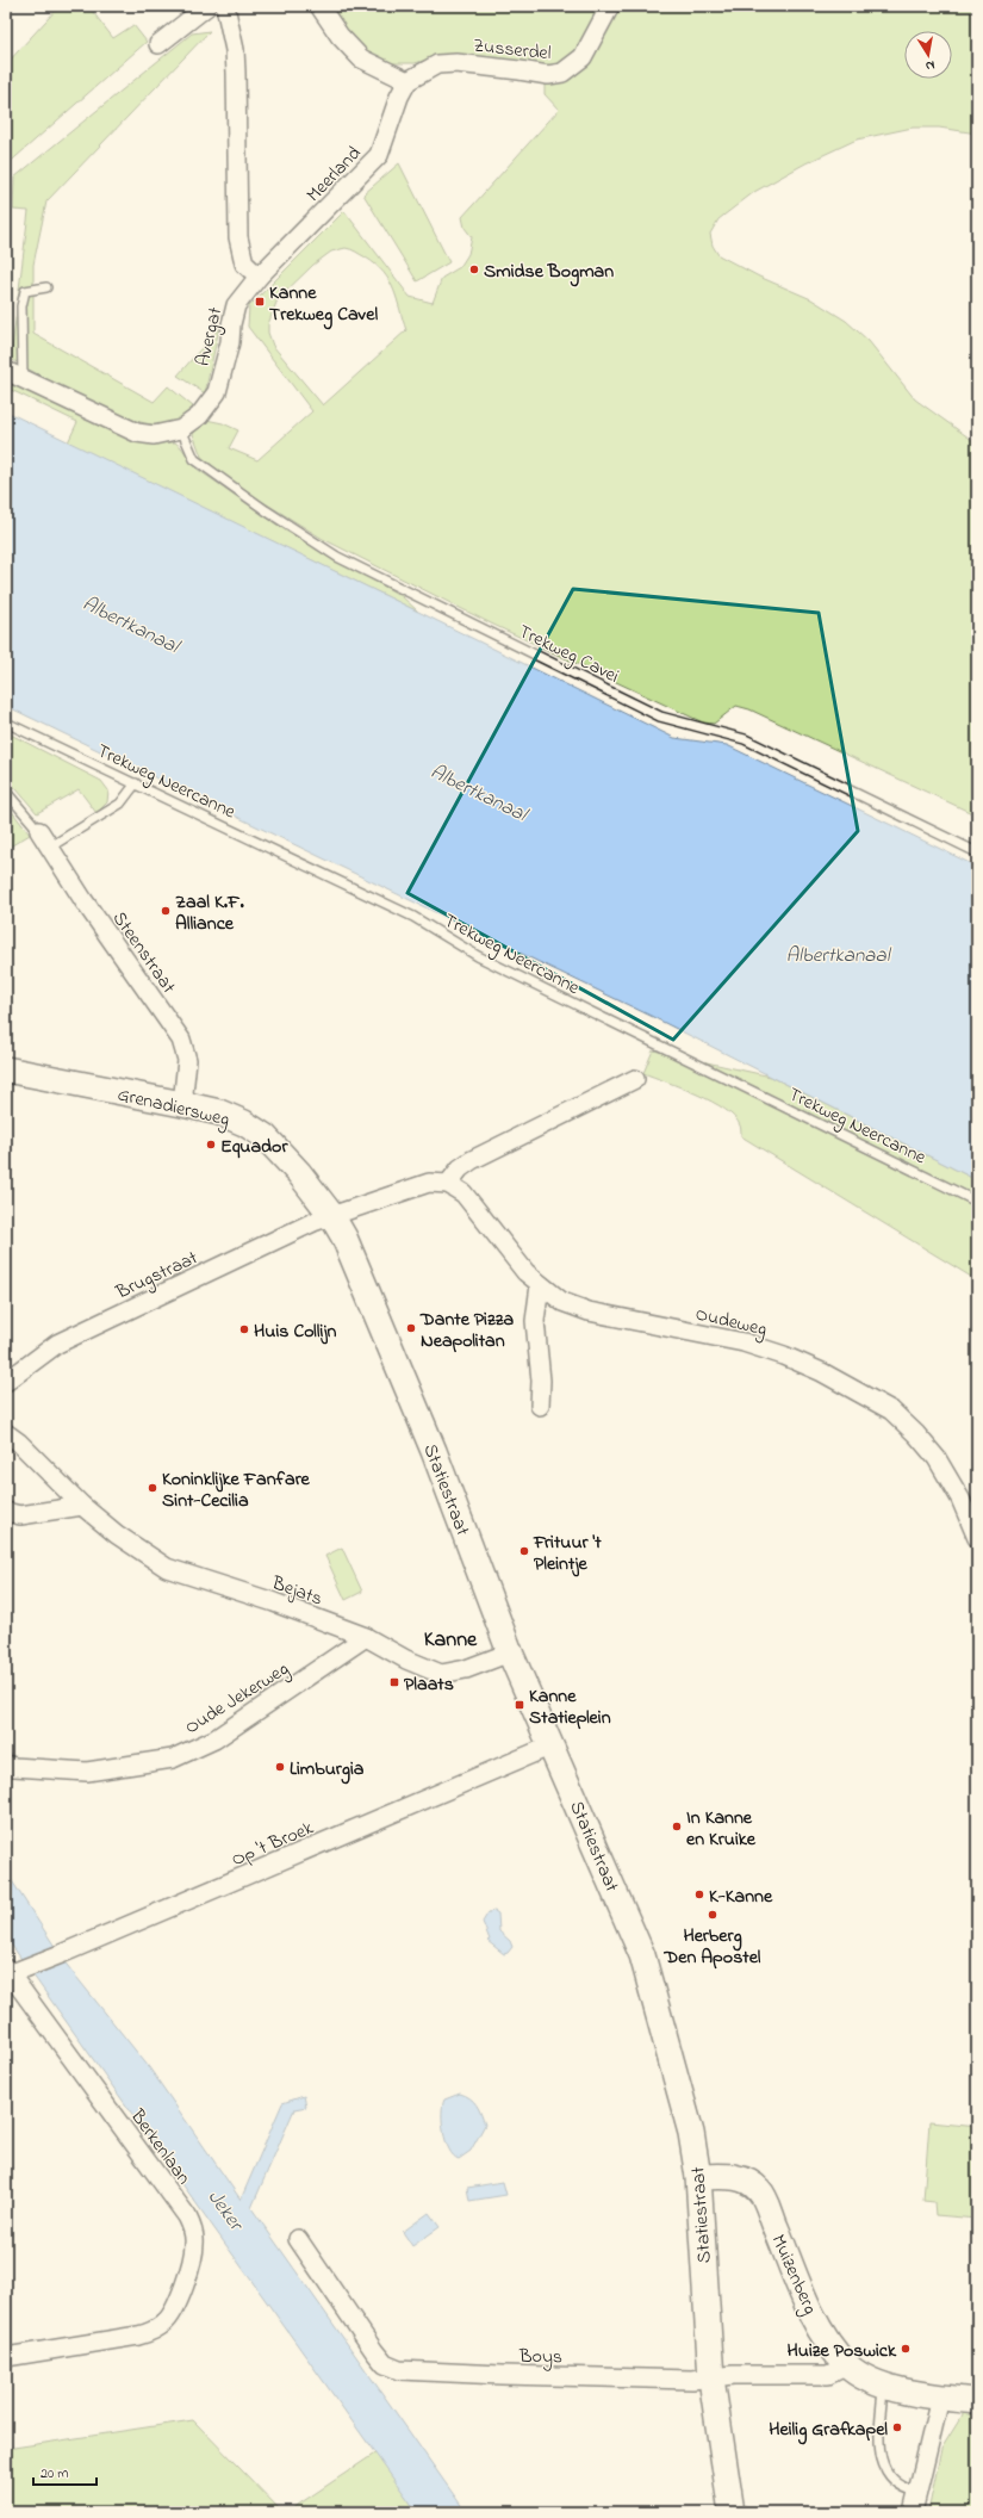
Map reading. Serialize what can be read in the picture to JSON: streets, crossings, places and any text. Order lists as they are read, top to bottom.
{
  "streets": {
    "main road": ["Grenadiersweg", "Statiestraat", "Muizenberg"],
    "street": [
      "Zusserdel",
      "Meerland",
      "Avergat",
      "Steenstraat",
      "Brugstraat",
      "Oudeweg",
      "Bejats",
      "Oude Jekerweg",
      "Op 't Broek",
      "Berkenlaan",
      "Boys"
    ],
    "lane": ["Trekweg Cavei", "Trekweg Neercanne"]
  },
  "crossings": [
    ["Zusserdel", "Meerland"],
    ["Meerland", "Avergat"],
    ["Avergat", "Trekweg Cavei"],
    ["Steenstraat", "Grenadiersweg"],
    ["Grenadiersweg", "Brugstraat"],
    ["Grenadiersweg", "Statiestraat"],
    ["Brugstraat", "Statiestraat"],
    ["Statiestraat", "Bejats"],
    ["Statiestraat", "Op 't Broek"],
    ["Statiestraat", "Muizenberg"],
    ["Statiestraat", "Boys"],
    ["Bejats", "Oude Jekerweg"],
    ["Op 't Broek", "Berkenlaan"],
    ["Muizenberg", "Boys"]
  ],
  "districts": ["Kanne"],
  "water": ["Albertkanaal", "Jeker"],
  "places": {
    "other": [
      "Smidse Bogman",
      "Zaal K.F. Alliance",
      "Equador",
      "Dante Pizza Neapolitan",
      "Huis Collijn",
      "Koninklijke Fanfare Sint-Cecilia",
      "Frituur 't Pleintje",
      "Limburgia",
      "In Kanne en Kruike",
      "K-Kanne",
      "Herberg Den Apostel",
      "Huize Poswick",
      "Heilig Grafkapel"
    ],
    "transit": ["Kanne Trekweg Cavel", "Plaats", "Kanne Statieplein"]
  },
  "scale_bar": "20 m",
  "north": "bottom"
}
